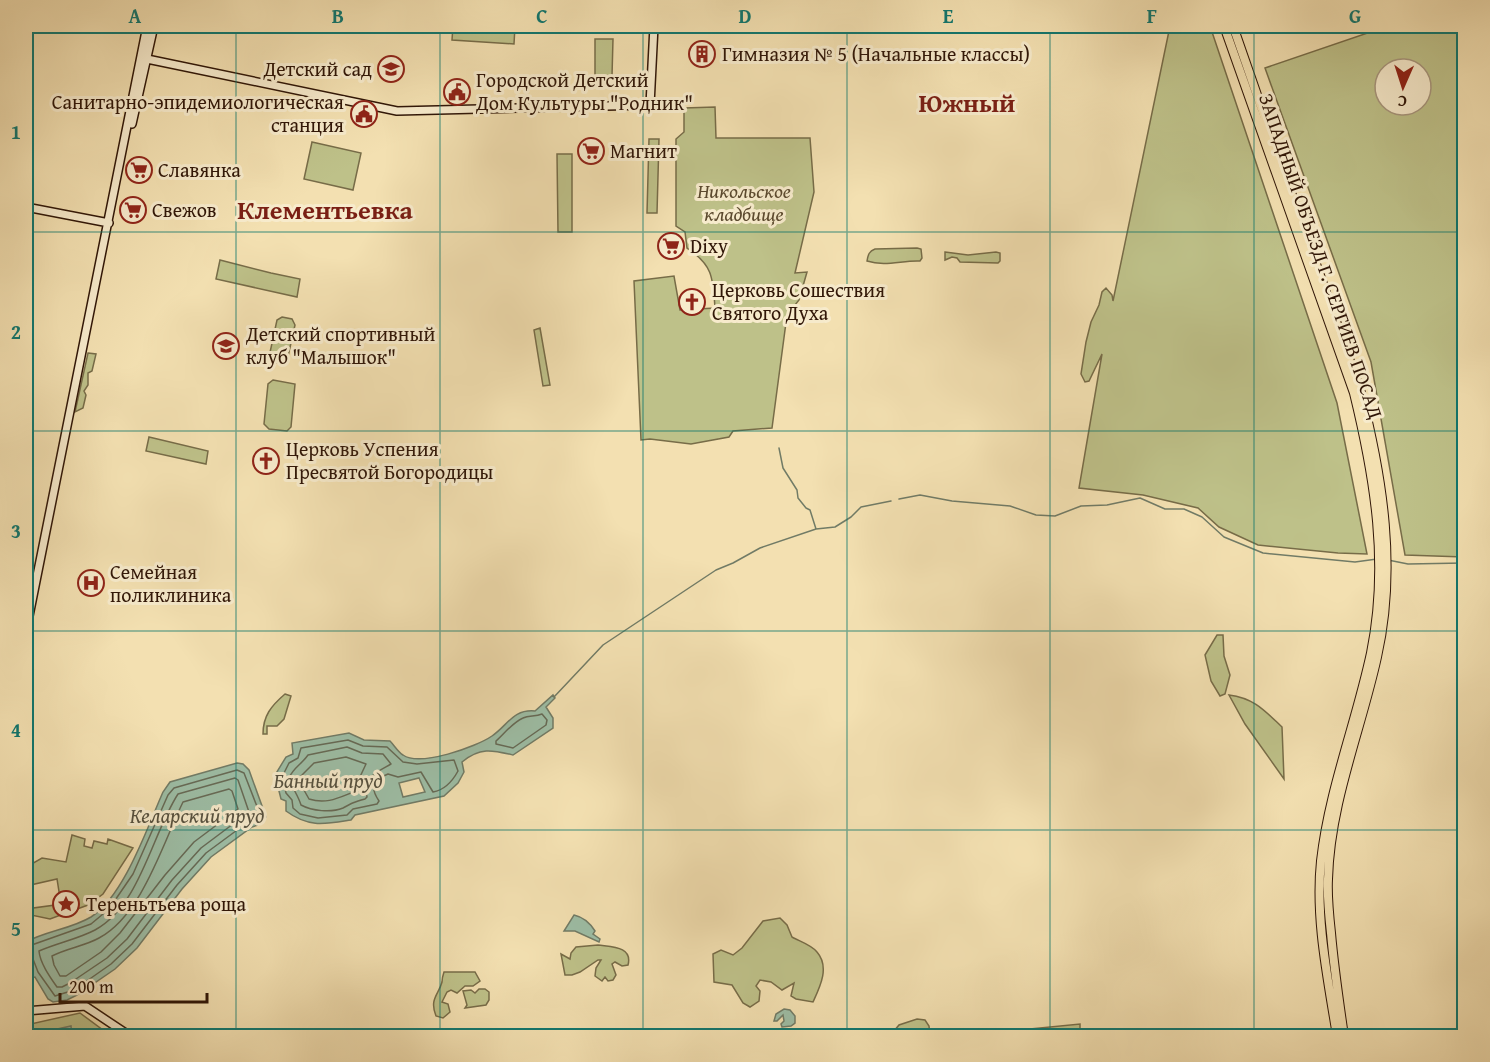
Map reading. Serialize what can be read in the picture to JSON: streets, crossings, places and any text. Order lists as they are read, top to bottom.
{
  "streets": {
    "main road": ["ЗАПАДНЫЙ ОБЪЕЗД Г. СЕРГИЕВ ПОСАД"]
  },
  "districts": ["Южный", "Клементьевка"],
  "water": ["Банный пруд", "Келарский пруд"],
  "parks": ["Никольское кладбище"],
  "places": {
    "building": ["Гимназия № 5 (Начальные классы)"],
    "school or university": ["Детский сад", "Детский спортивный клуб \"Малышок\""],
    "public building": ["Городской Детский Дом Культуры \"Родник\"", "Санитарно-эпидемиологическая станция"],
    "supermarket": [
      "Магнит",
      "Славянка",
      "Свежов",
      "Dixy"
    ],
    "church": ["Церковь Сошествия Святого Духа", "Церковь Успения Пресвятой Богородицы"],
    "hospital": ["Семейная поликлиника"],
    "place": ["Тереньтьева роща"]
  },
  "scale_bar": "200 m",
  "north": "bottom",
  "grid": {
    "columns": [
      "A",
      "B",
      "C",
      "D",
      "E",
      "F",
      "G"
    ],
    "rows": [
      "1",
      "2",
      "3",
      "4",
      "5"
    ]
  }
}
